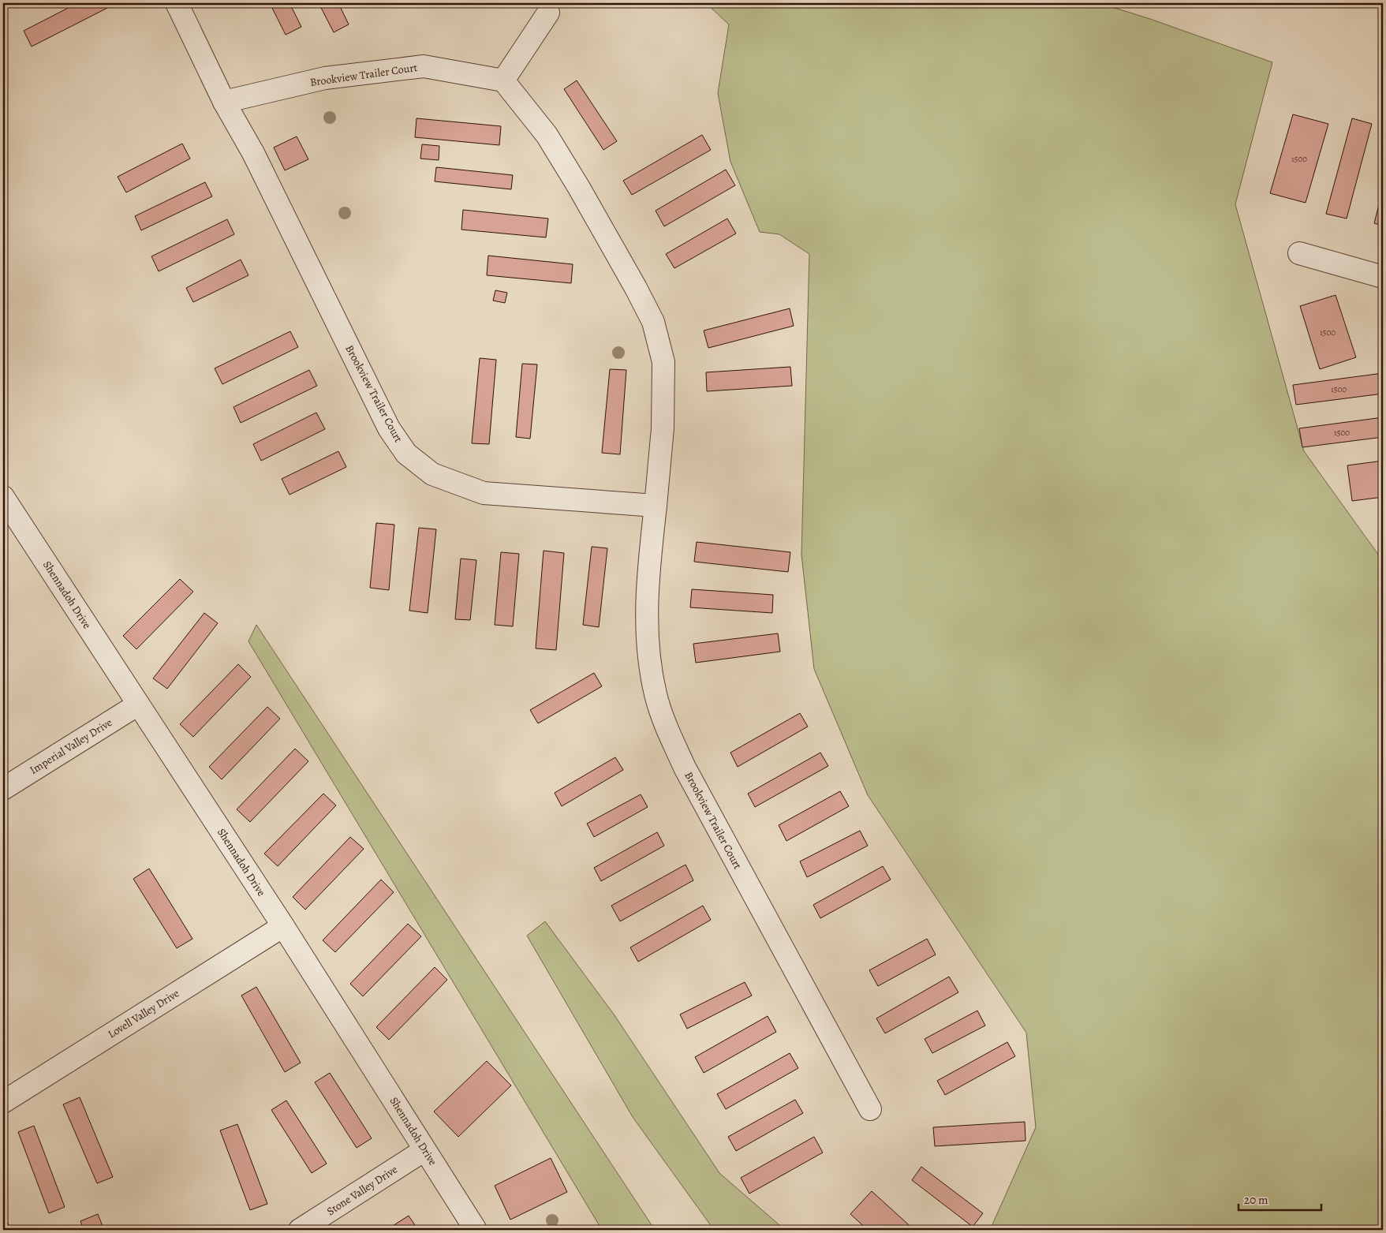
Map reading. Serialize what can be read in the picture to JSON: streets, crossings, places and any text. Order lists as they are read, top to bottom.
{
  "streets": {
    "street": [
      "Brookview Trailer Court",
      "Shennadoh Drive",
      "Imperial Valley Drive",
      "Lovell Valley Drive",
      "Stone Valley Drive"
    ]
  },
  "crossings": [
    ["Shennadoh Drive", "Imperial Valley Drive"],
    ["Shennadoh Drive", "Lovell Valley Drive"],
    ["Shennadoh Drive", "Stone Valley Drive"]
  ],
  "house_numbers": [
    "1500",
    "1500",
    "1500",
    "1500"
  ],
  "scale_bar": "20 m"
}
